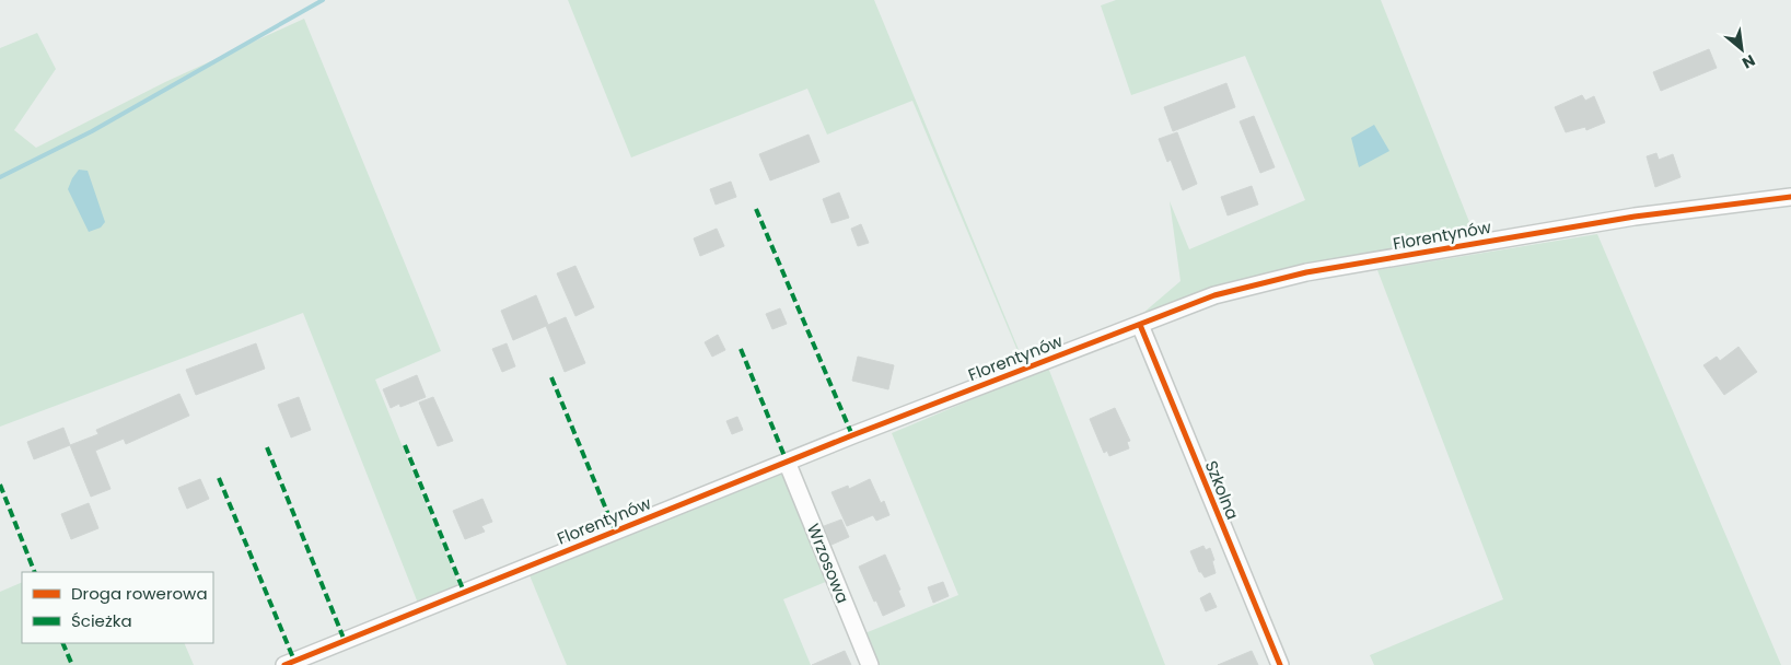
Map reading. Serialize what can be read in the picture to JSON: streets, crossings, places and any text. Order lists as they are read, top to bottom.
{
  "streets": {
    "street": ["Florentynów", "Szkolna", "Wrzosowa"]
  },
  "crossings": [
    ["Florentynów", "Szkolna"],
    ["Florentynów", "Wrzosowa"]
  ],
  "legend": ["Droga rowerowa", "Ścieżka"],
  "north": "bottom right"
}
